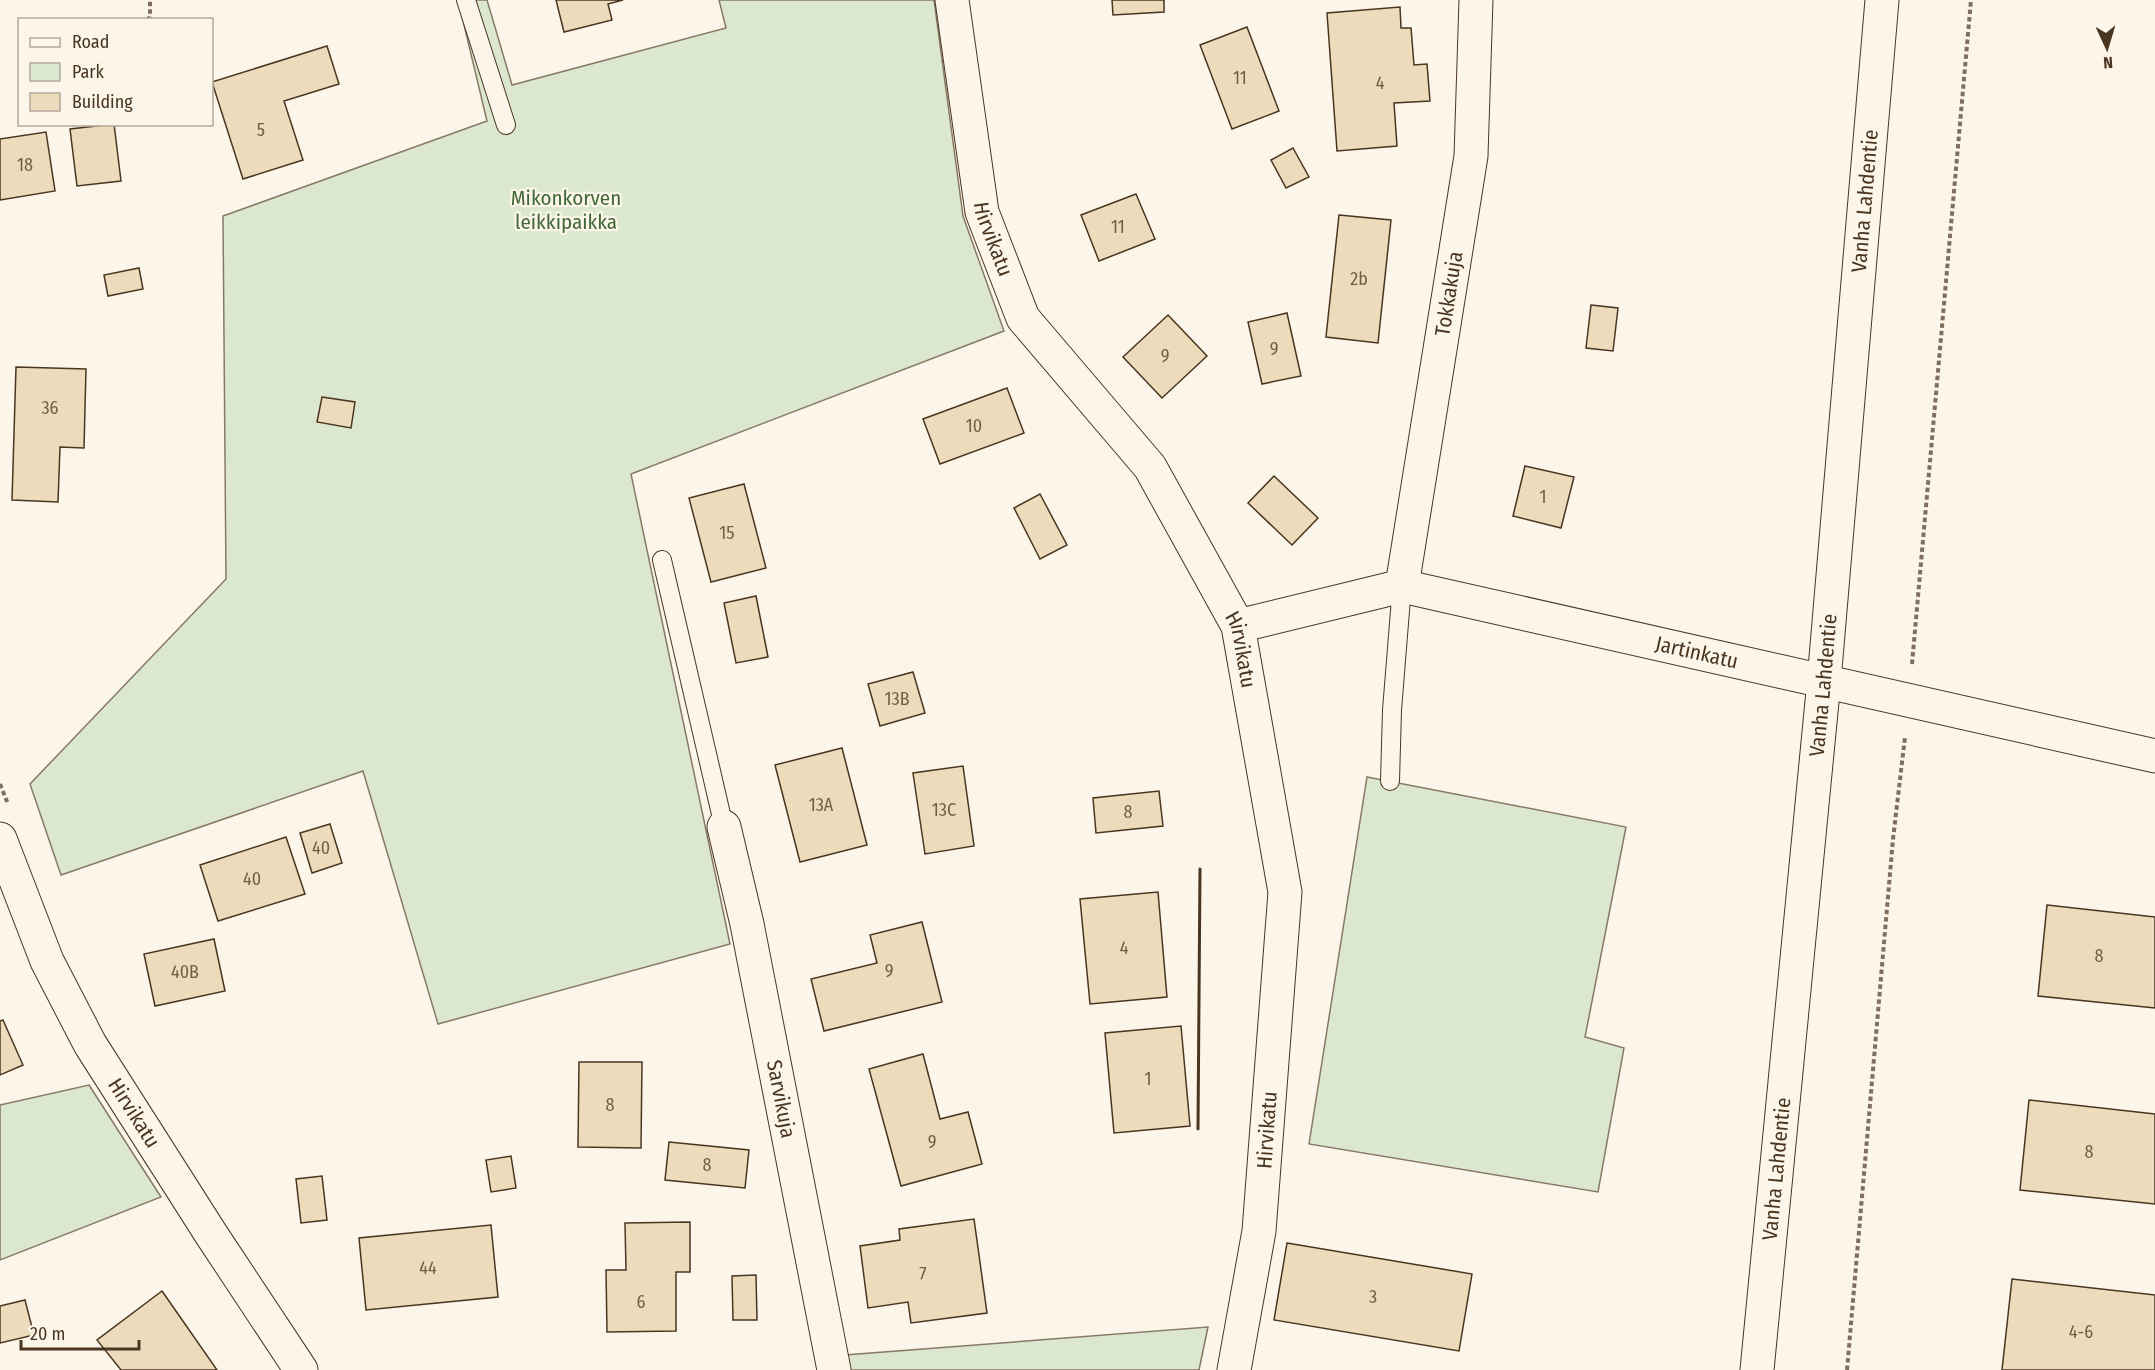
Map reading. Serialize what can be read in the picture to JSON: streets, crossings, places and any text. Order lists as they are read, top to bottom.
{
  "streets": {
    "street": [
      "Vanha Lahdentie",
      "Hirvikatu",
      "Tokkakuja",
      "Jartinkatu",
      "Sarvikuja"
    ]
  },
  "crossings": [
    ["Vanha Lahdentie", "Jartinkatu"],
    ["Hirvikatu", "Jartinkatu"],
    ["Tokkakuja", "Jartinkatu"]
  ],
  "parks": ["Mikonkorven leikkipaikka"],
  "house_numbers": [
    "11",
    "4",
    "5",
    "18",
    "11",
    "2b",
    "9",
    "9",
    "36",
    "10",
    "1",
    "15",
    "13B",
    "13A",
    "13C",
    "8",
    "40",
    "40",
    "4",
    "8",
    "9",
    "40B",
    "1",
    "8",
    "9",
    "8",
    "8",
    "44",
    "7",
    "3",
    "6",
    "4-6"
  ],
  "legend": ["Road", "Park", "Building"],
  "scale_bar": "20 m",
  "north": "bottom"
}
